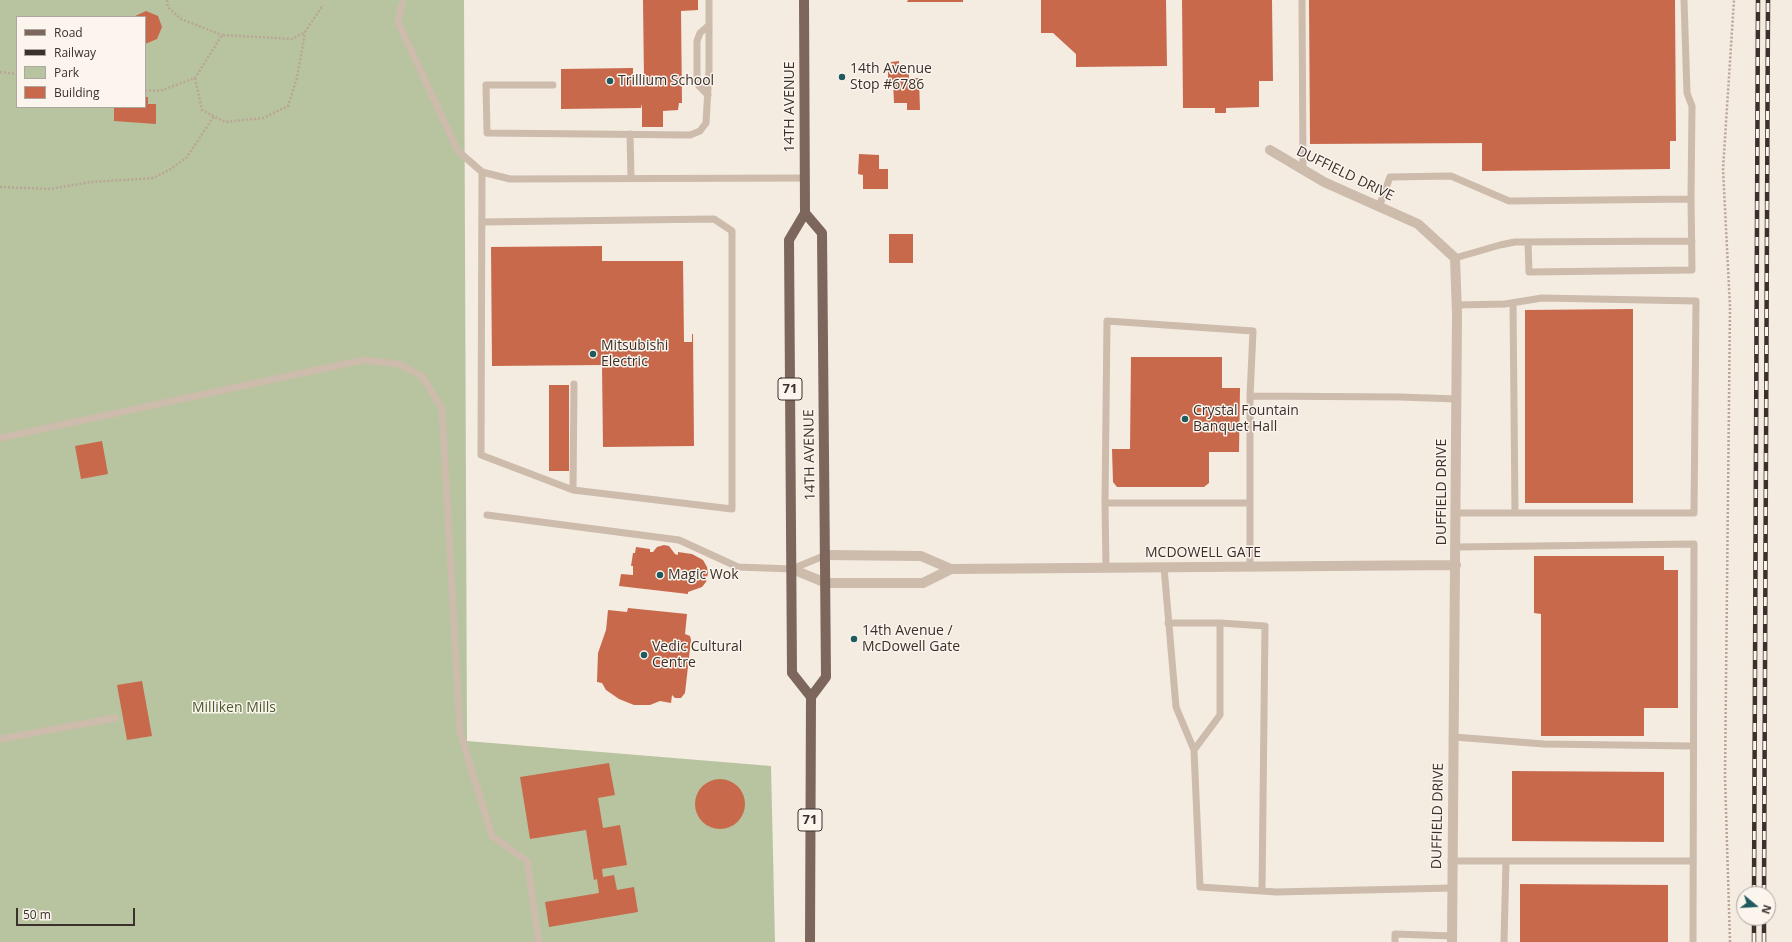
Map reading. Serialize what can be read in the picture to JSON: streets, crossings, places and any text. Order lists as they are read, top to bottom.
{
  "streets": {
    "main road": ["14TH AVENUE", "71"],
    "street": ["DUFFIELD DRIVE", "MCDOWELL GATE"]
  },
  "crossings": [
    ["14TH AVENUE", "71"],
    ["14TH AVENUE", "MCDOWELL GATE"],
    ["DUFFIELD DRIVE", "MCDOWELL GATE"]
  ],
  "parks": ["Milliken Mills"],
  "places": [
    "14th Avenue Stop #6786",
    "Trillium School",
    "Mitsubishi Electric",
    "Crystal Fountain Banquet Hall",
    "Magic Wok",
    "14th Avenue / McDowell Gate",
    "Vedic Cultural Centre"
  ],
  "legend": [
    "Road",
    "Railway",
    "Park",
    "Building"
  ],
  "scale_bar": "50 m",
  "north": "right"
}
